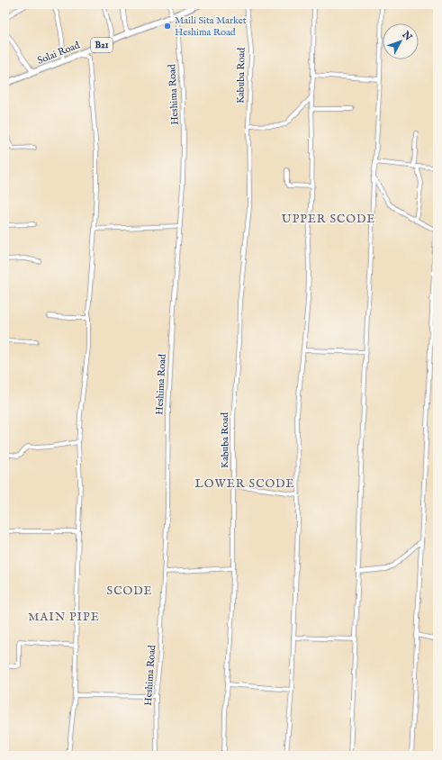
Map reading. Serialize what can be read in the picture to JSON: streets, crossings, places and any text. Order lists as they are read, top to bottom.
{
  "streets": {
    "highway": ["B21", "Solai Road"],
    "street": ["Kabuba Road", "Heshima Road"]
  },
  "crossings": [
    ["Solai Road", "Heshima Road"]
  ],
  "districts": [
    "UPPER SCODE",
    "LOWER SCODE",
    "SCODE",
    "MAIN PIPE"
  ],
  "places": ["Maili Sita Market Heshima Road"],
  "north": "top right"
}
